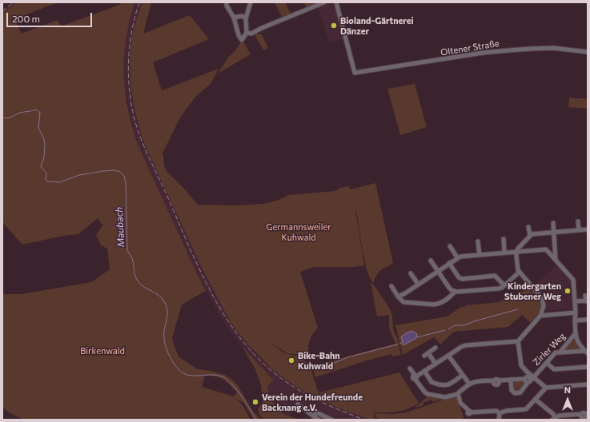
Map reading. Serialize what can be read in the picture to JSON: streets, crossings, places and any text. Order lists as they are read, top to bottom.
{
  "streets": {
    "street": ["Oltener Straße", "Zirler Weg"]
  },
  "water": ["Maubach"],
  "parks": ["Germannsweiler Kuhwald", "Birkenwald"],
  "places": [
    "Bioland-Gärtnerei Dänzer",
    "Kindergarten Stubener Weg",
    "Bike-Bahn Kuhwald",
    "Verein der Hundefreunde Backnang e.V."
  ],
  "scale_bar": "200 m",
  "north": "top"
}
